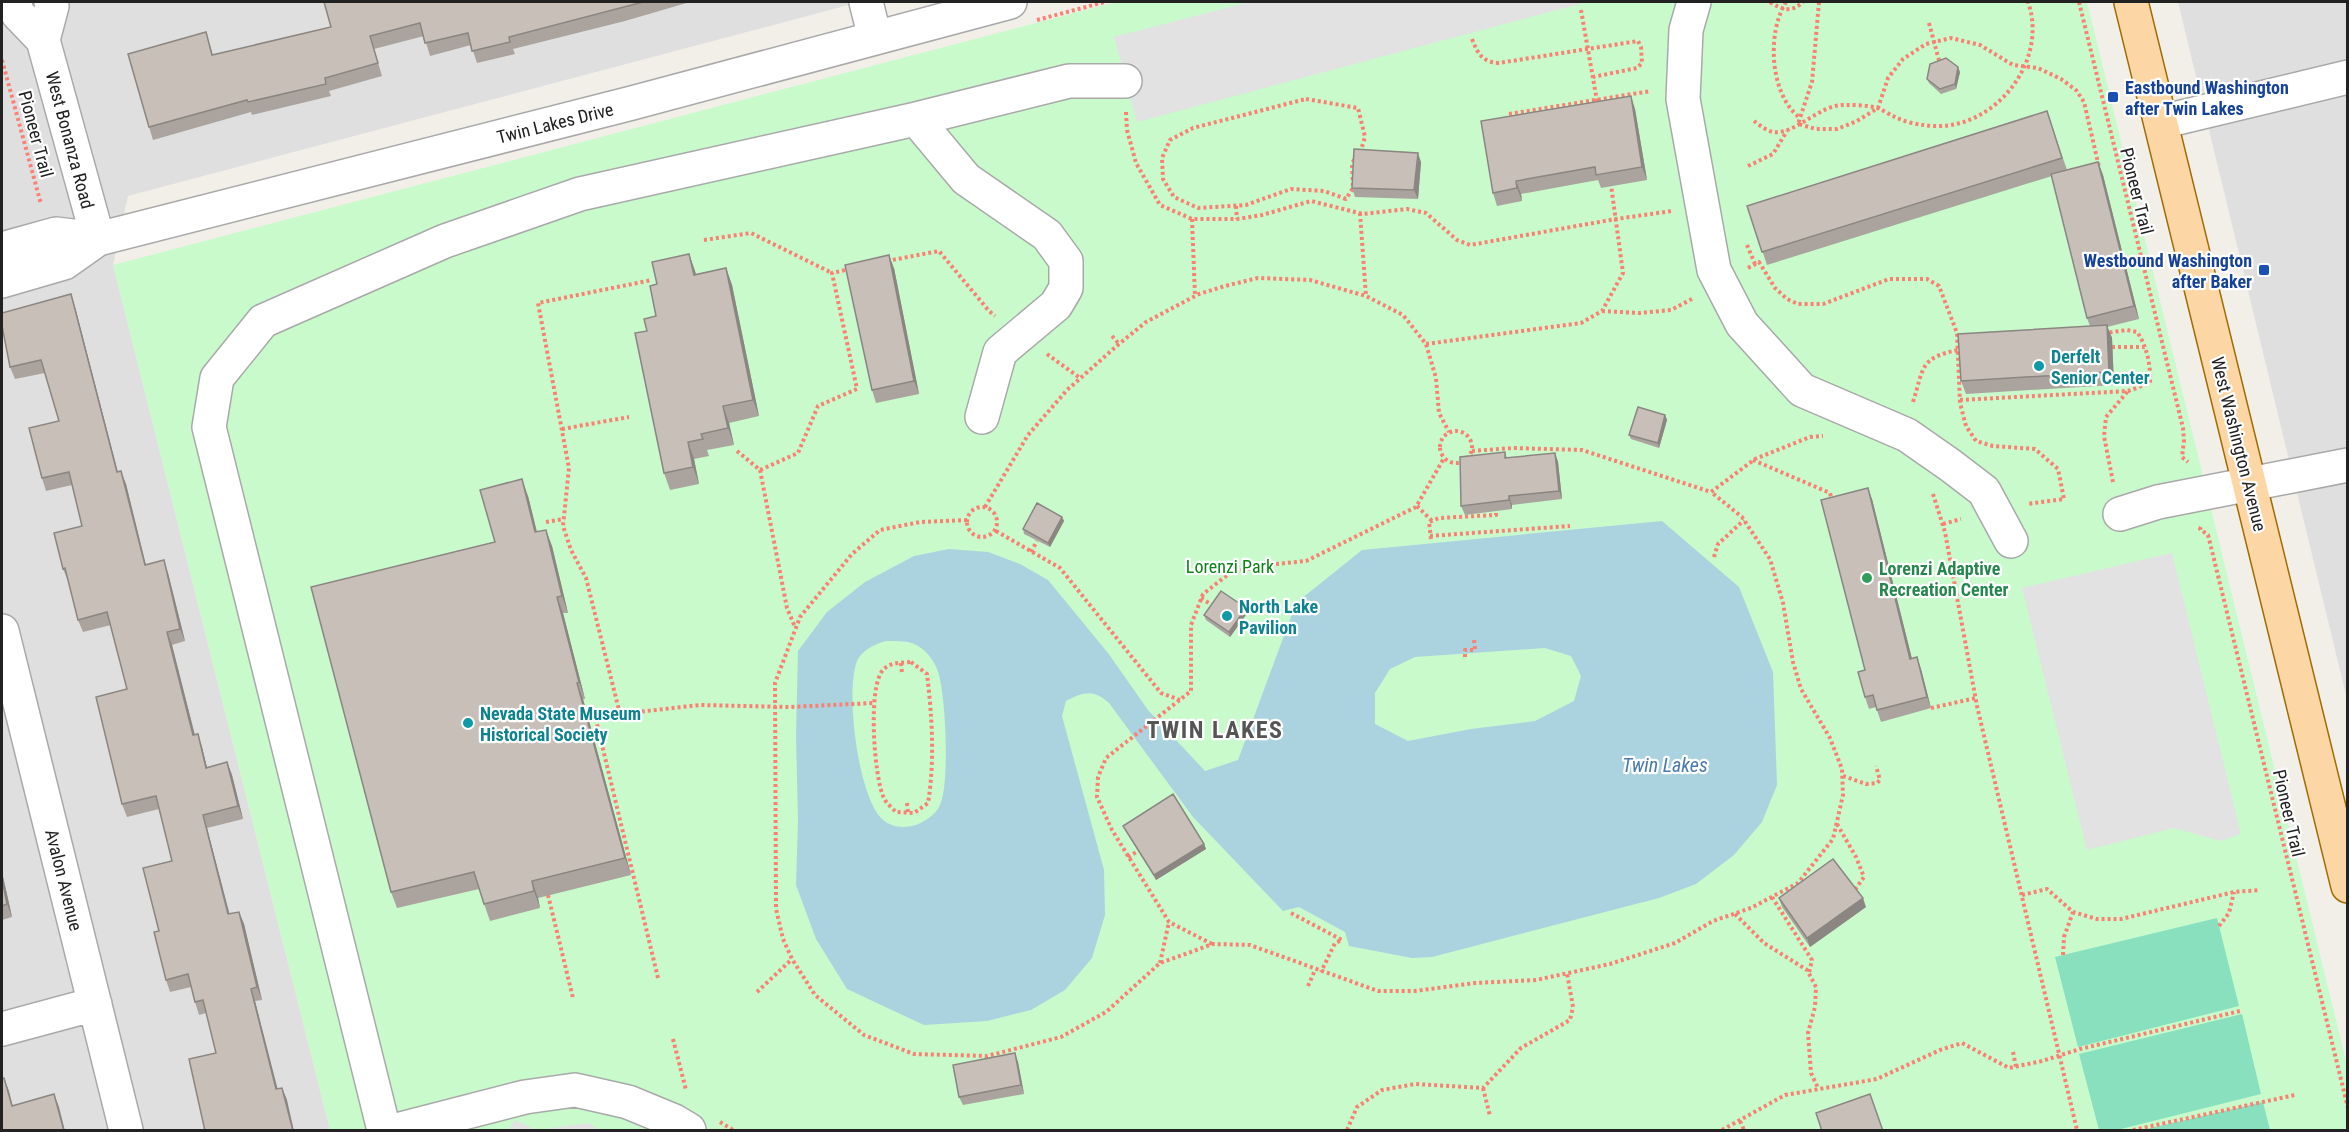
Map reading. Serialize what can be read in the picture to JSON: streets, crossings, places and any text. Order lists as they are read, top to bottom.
{
  "streets": {
    "main road": ["West Washington Avenue"],
    "street": ["Twin Lakes Drive", "West Bonanza Road", "Avalon Avenue"],
    "path": ["Pioneer Trail"]
  },
  "crossings": [
    ["Twin Lakes Drive", "West Bonanza Road"]
  ],
  "districts": ["TWIN LAKES"],
  "water": ["Twin Lakes"],
  "parks": ["Lorenzi Park"],
  "places": {
    "transit": ["Eastbound Washington after Twin Lakes", "Westbound Washington after Baker"],
    "other": [
      "Derfelt Senior Center",
      "Lorenzi Adaptive Recreation Center",
      "North Lake Pavilion",
      "Nevada State Museum Historical Society"
    ]
  }
}
